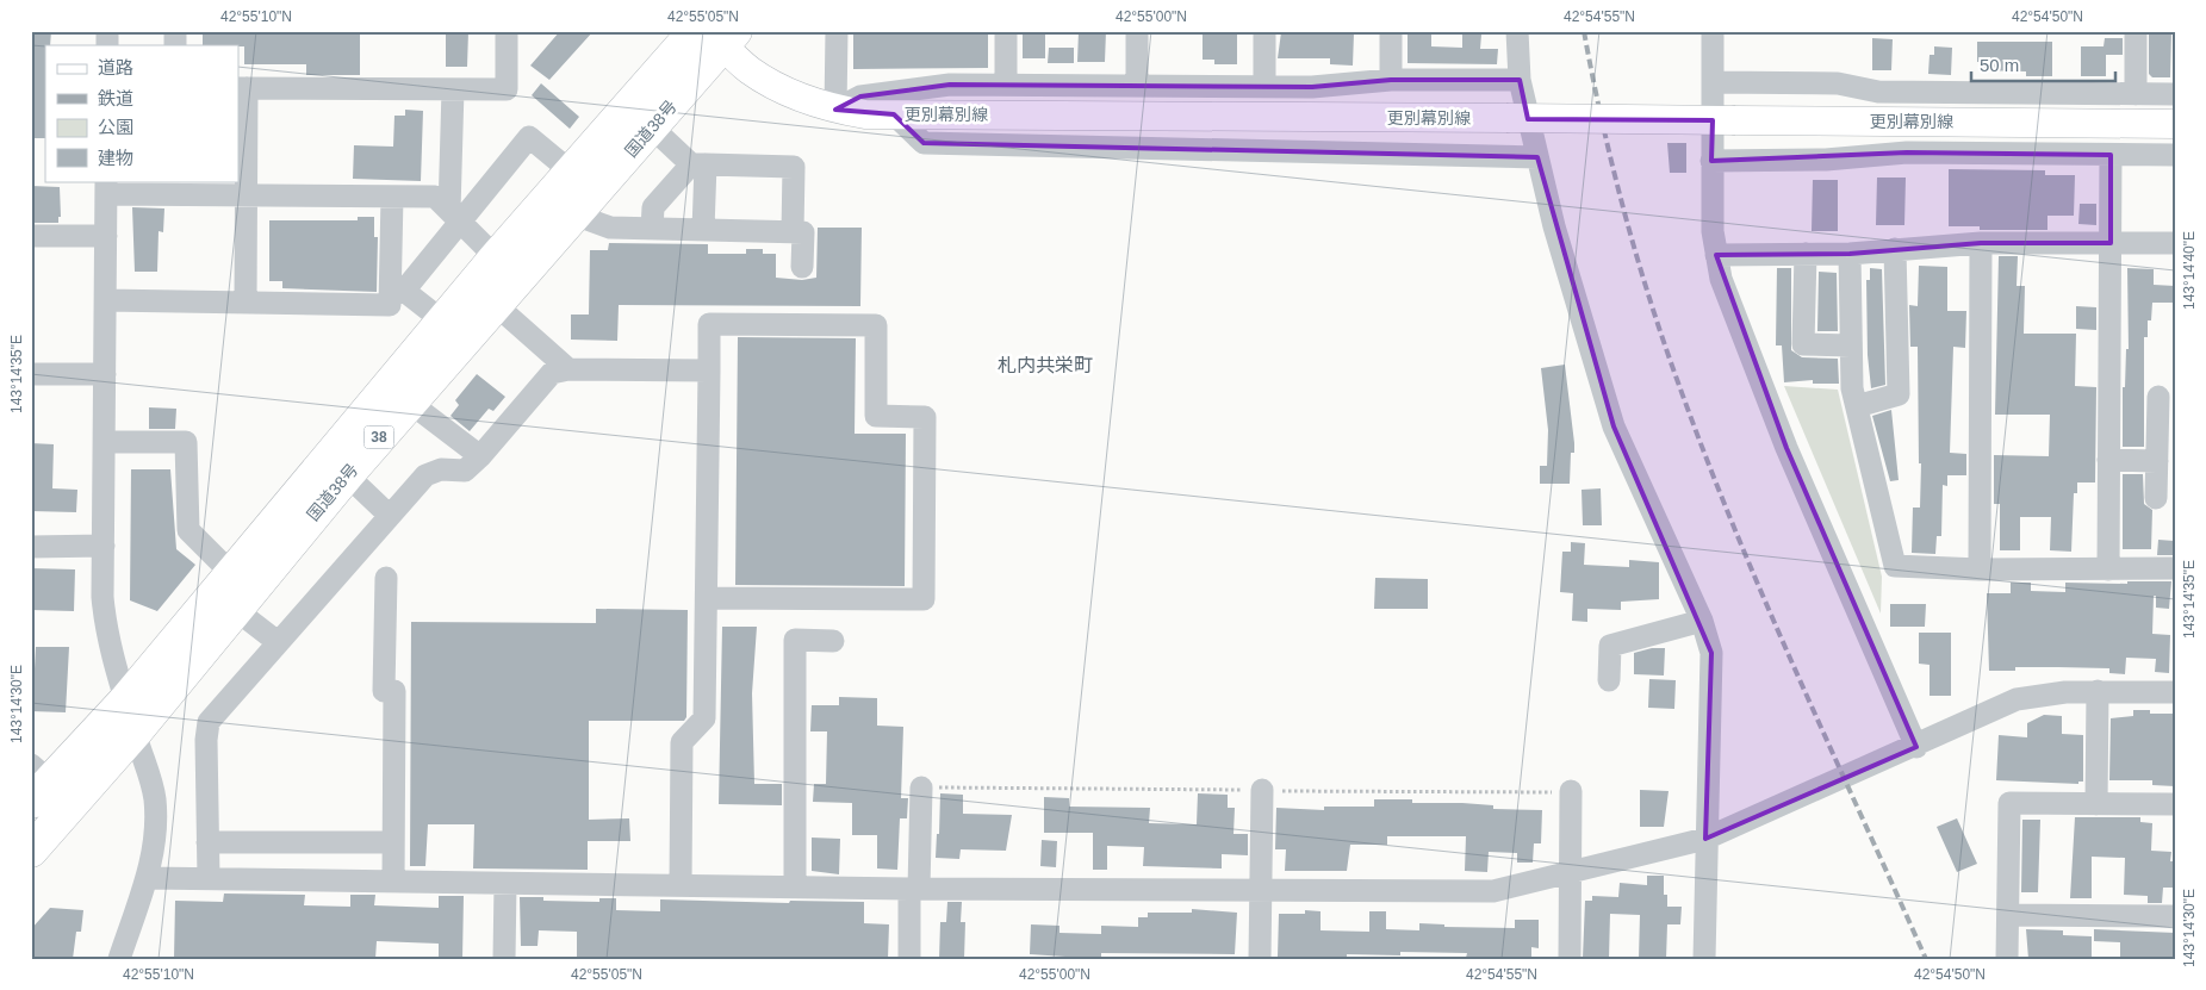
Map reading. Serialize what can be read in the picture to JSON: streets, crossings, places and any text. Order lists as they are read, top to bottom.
{
  "streets": {
    "highway": ["国道38号", "38"],
    "main road": ["更別幕別線"]
  },
  "crossings": [
    ["更別幕別線", "国道38号"]
  ],
  "districts": ["札内共栄町"],
  "legend": [
    "道路",
    "鉄道",
    "公園",
    "建物"
  ],
  "scale_bar": "50 m",
  "coordinates": [
    "42°55'10\"N",
    "42°55'05\"N",
    "42°55'00\"N",
    "42°54'55\"N",
    "42°54'50\"N",
    "143°14'40\"E",
    "143°14'35\"E",
    "143°14'30\"E"
  ]
}
